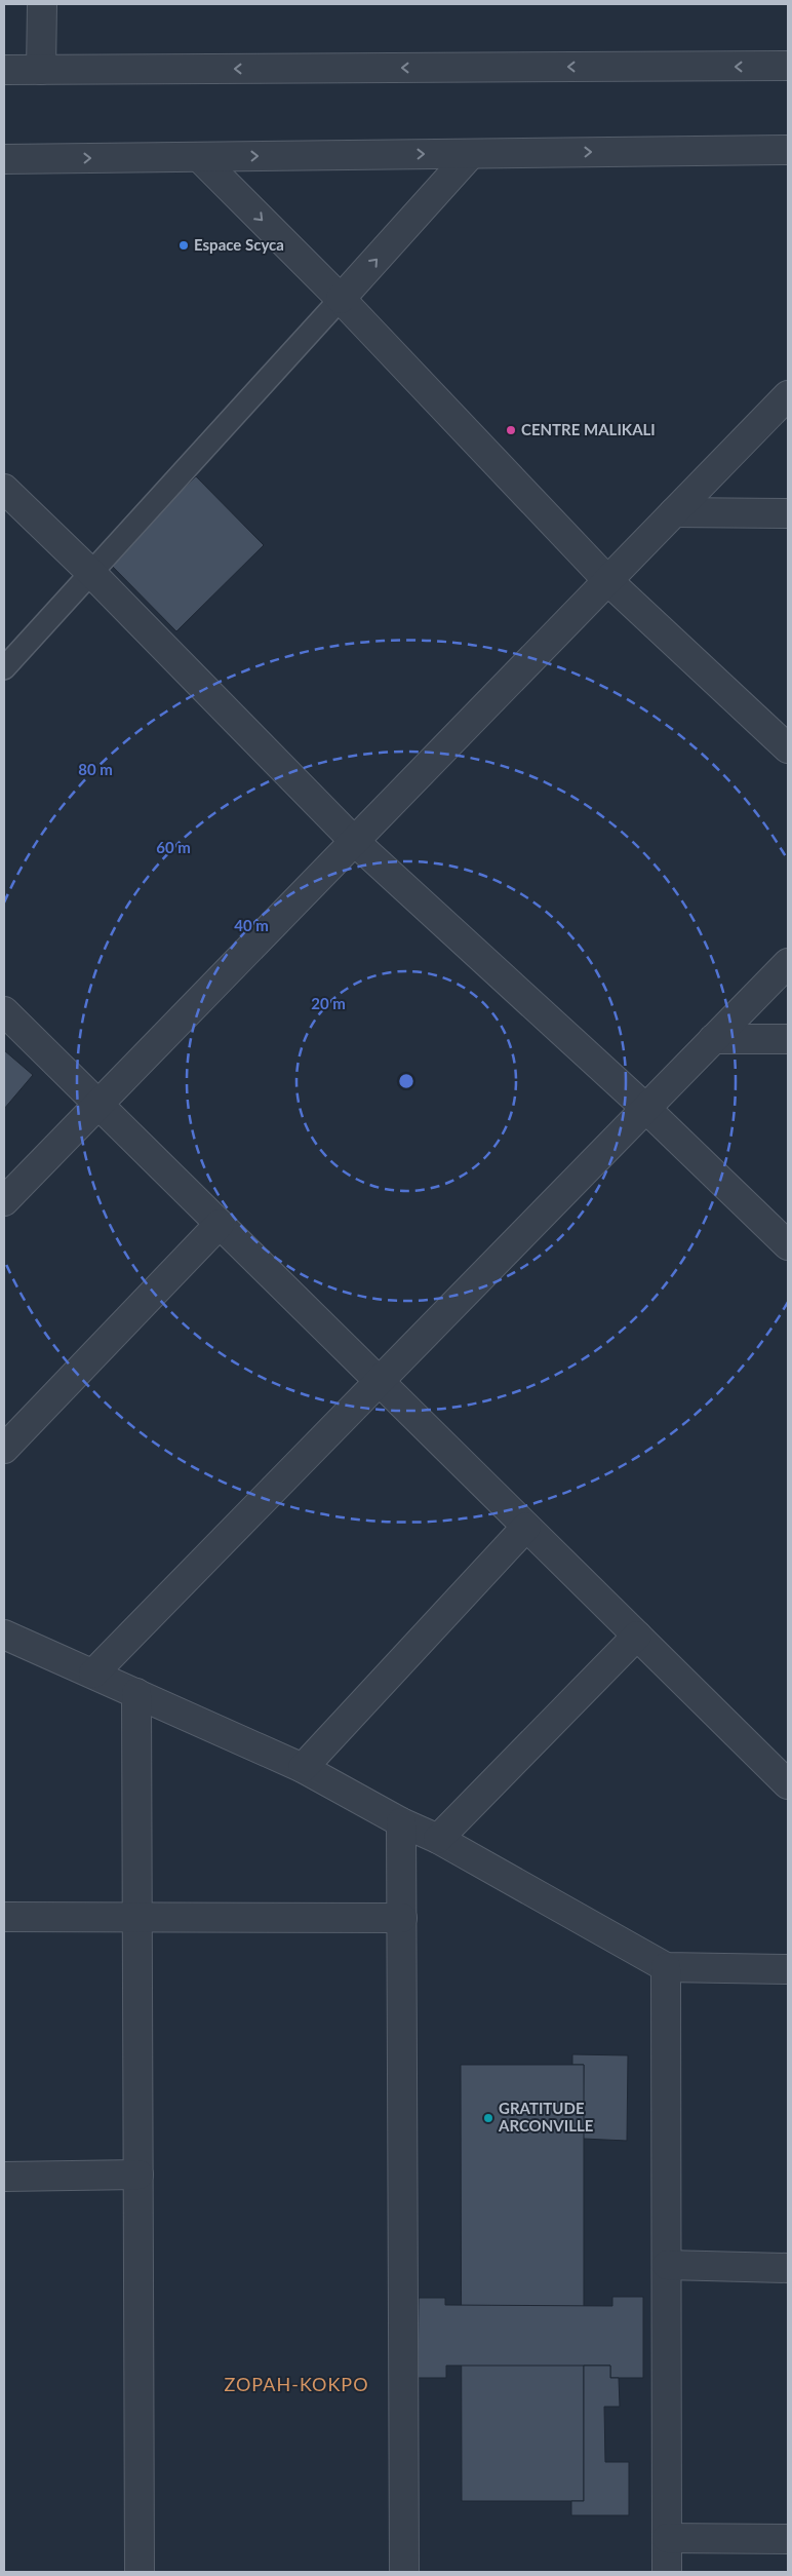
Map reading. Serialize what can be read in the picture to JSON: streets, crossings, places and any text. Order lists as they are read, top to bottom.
{
  "districts": ["ZOPAH-KOKPO"],
  "places": ["Espace Scyca", "CENTRE MALIKALI", "GRATITUDE ARCONVILLE"],
  "rings": [
    "80 m",
    "60 m",
    "40 m",
    "20 m"
  ]
}
